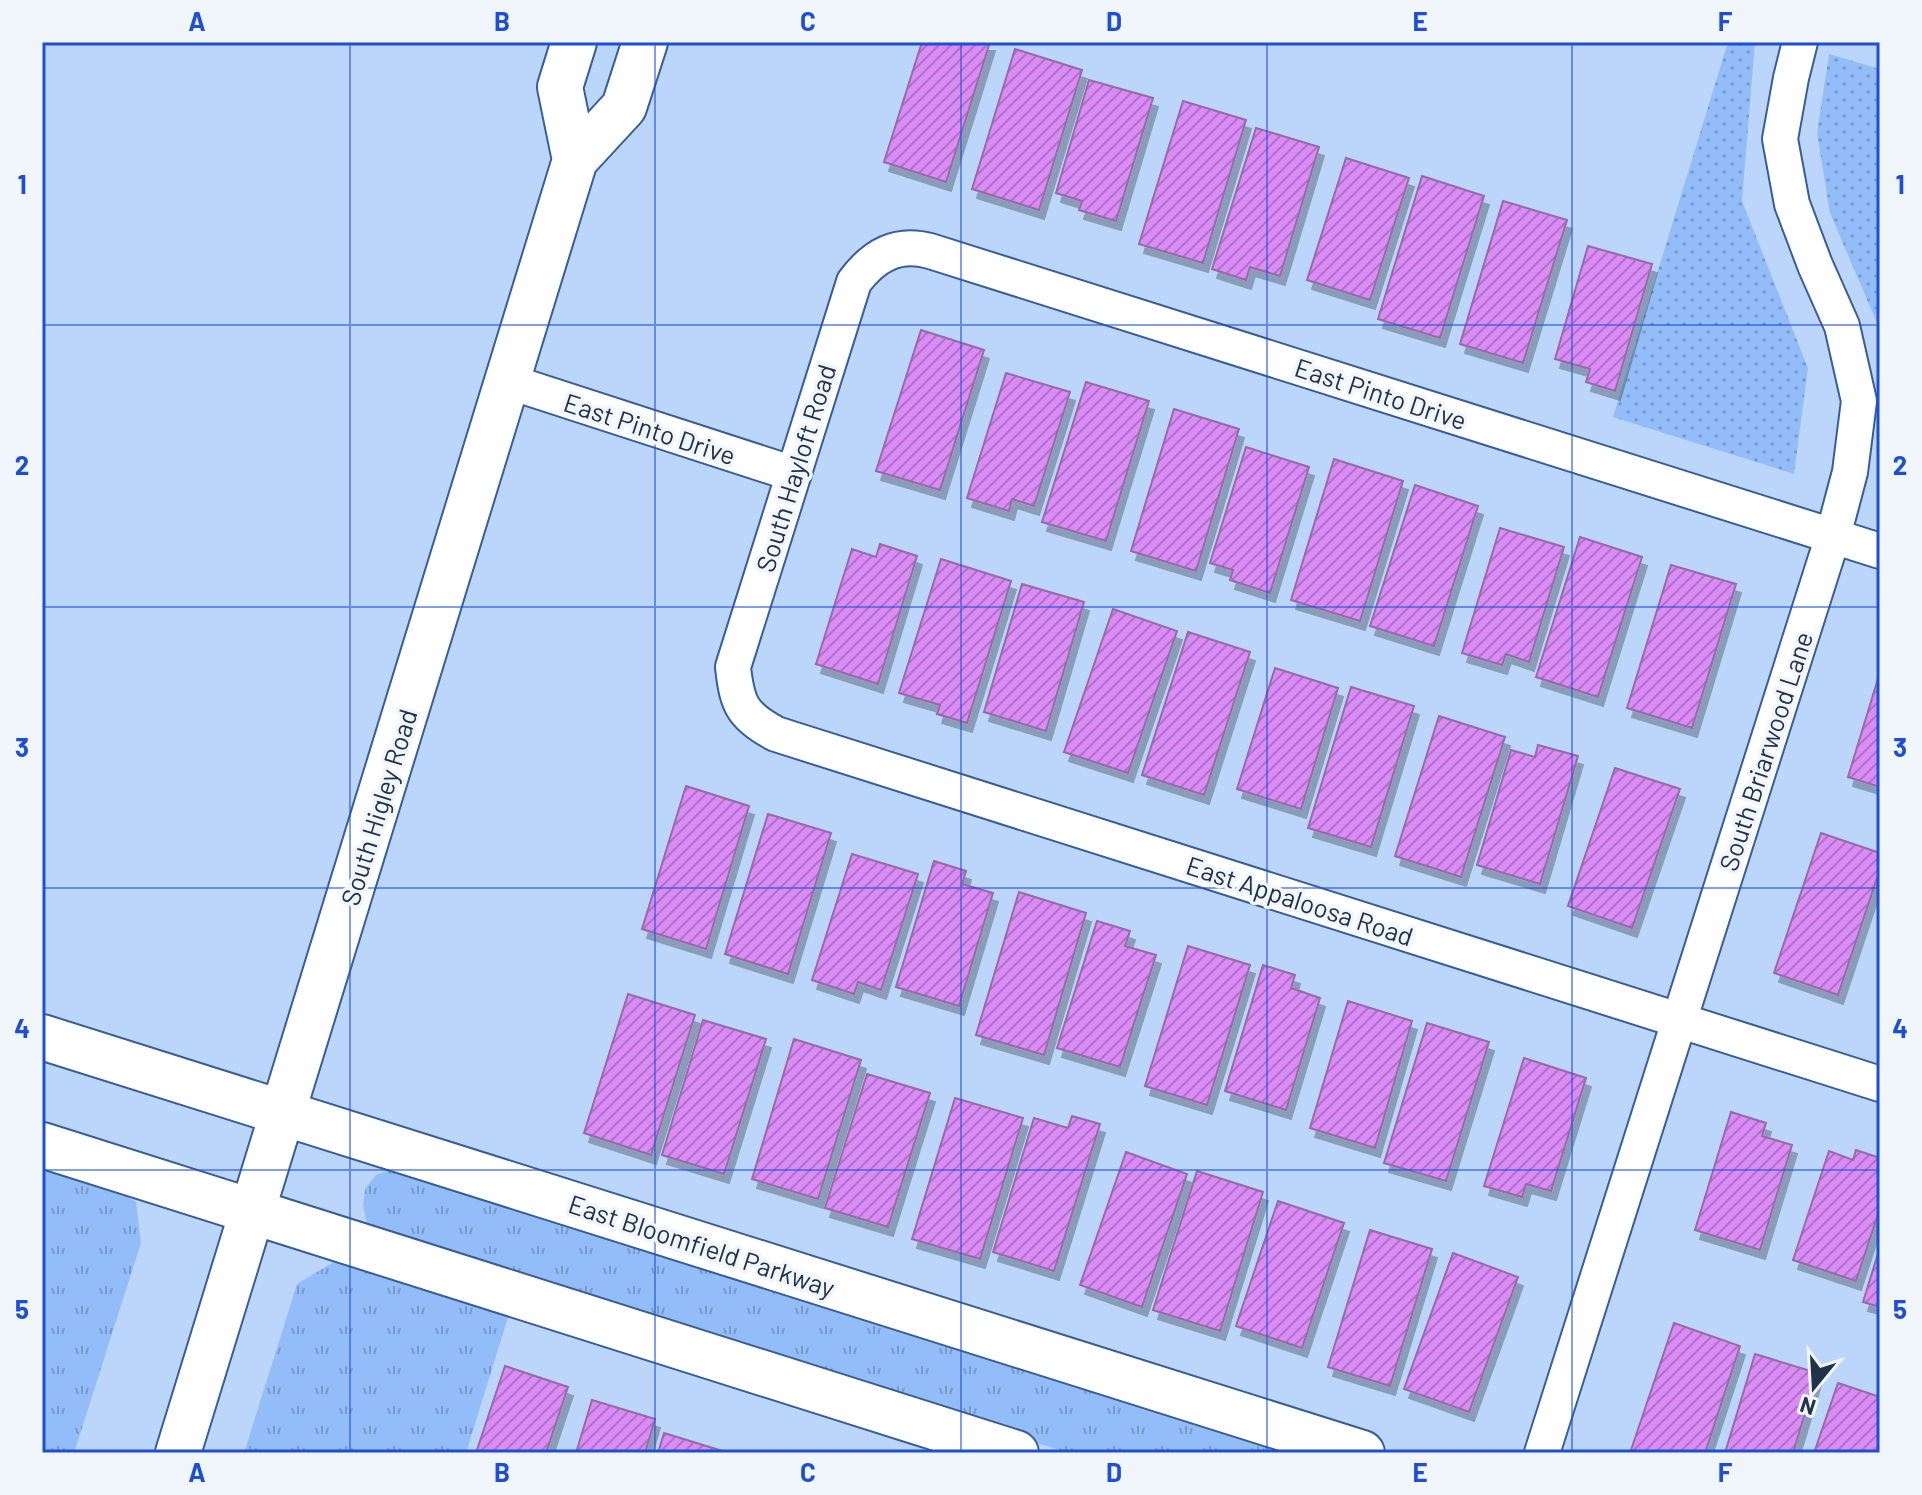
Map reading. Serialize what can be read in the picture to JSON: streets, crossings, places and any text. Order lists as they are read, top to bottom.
{
  "streets": {
    "street": [
      "East Pinto Drive",
      "South Hayloft Road",
      "South Briarwood Lane",
      "South Higley Road",
      "East Appaloosa Road",
      "East Bloomfield Parkway"
    ]
  },
  "crossings": [
    ["East Pinto Drive", "South Hayloft Road"],
    ["East Pinto Drive", "South Briarwood Lane"],
    ["East Pinto Drive", "South Higley Road"],
    ["South Hayloft Road", "East Appaloosa Road"],
    ["South Briarwood Lane", "East Appaloosa Road"],
    ["South Higley Road", "East Bloomfield Parkway"]
  ],
  "north": "bottom",
  "grid": {
    "columns": [
      "A",
      "B",
      "C",
      "D",
      "E",
      "F"
    ],
    "rows": [
      "1",
      "2",
      "3",
      "4",
      "5"
    ]
  }
}
